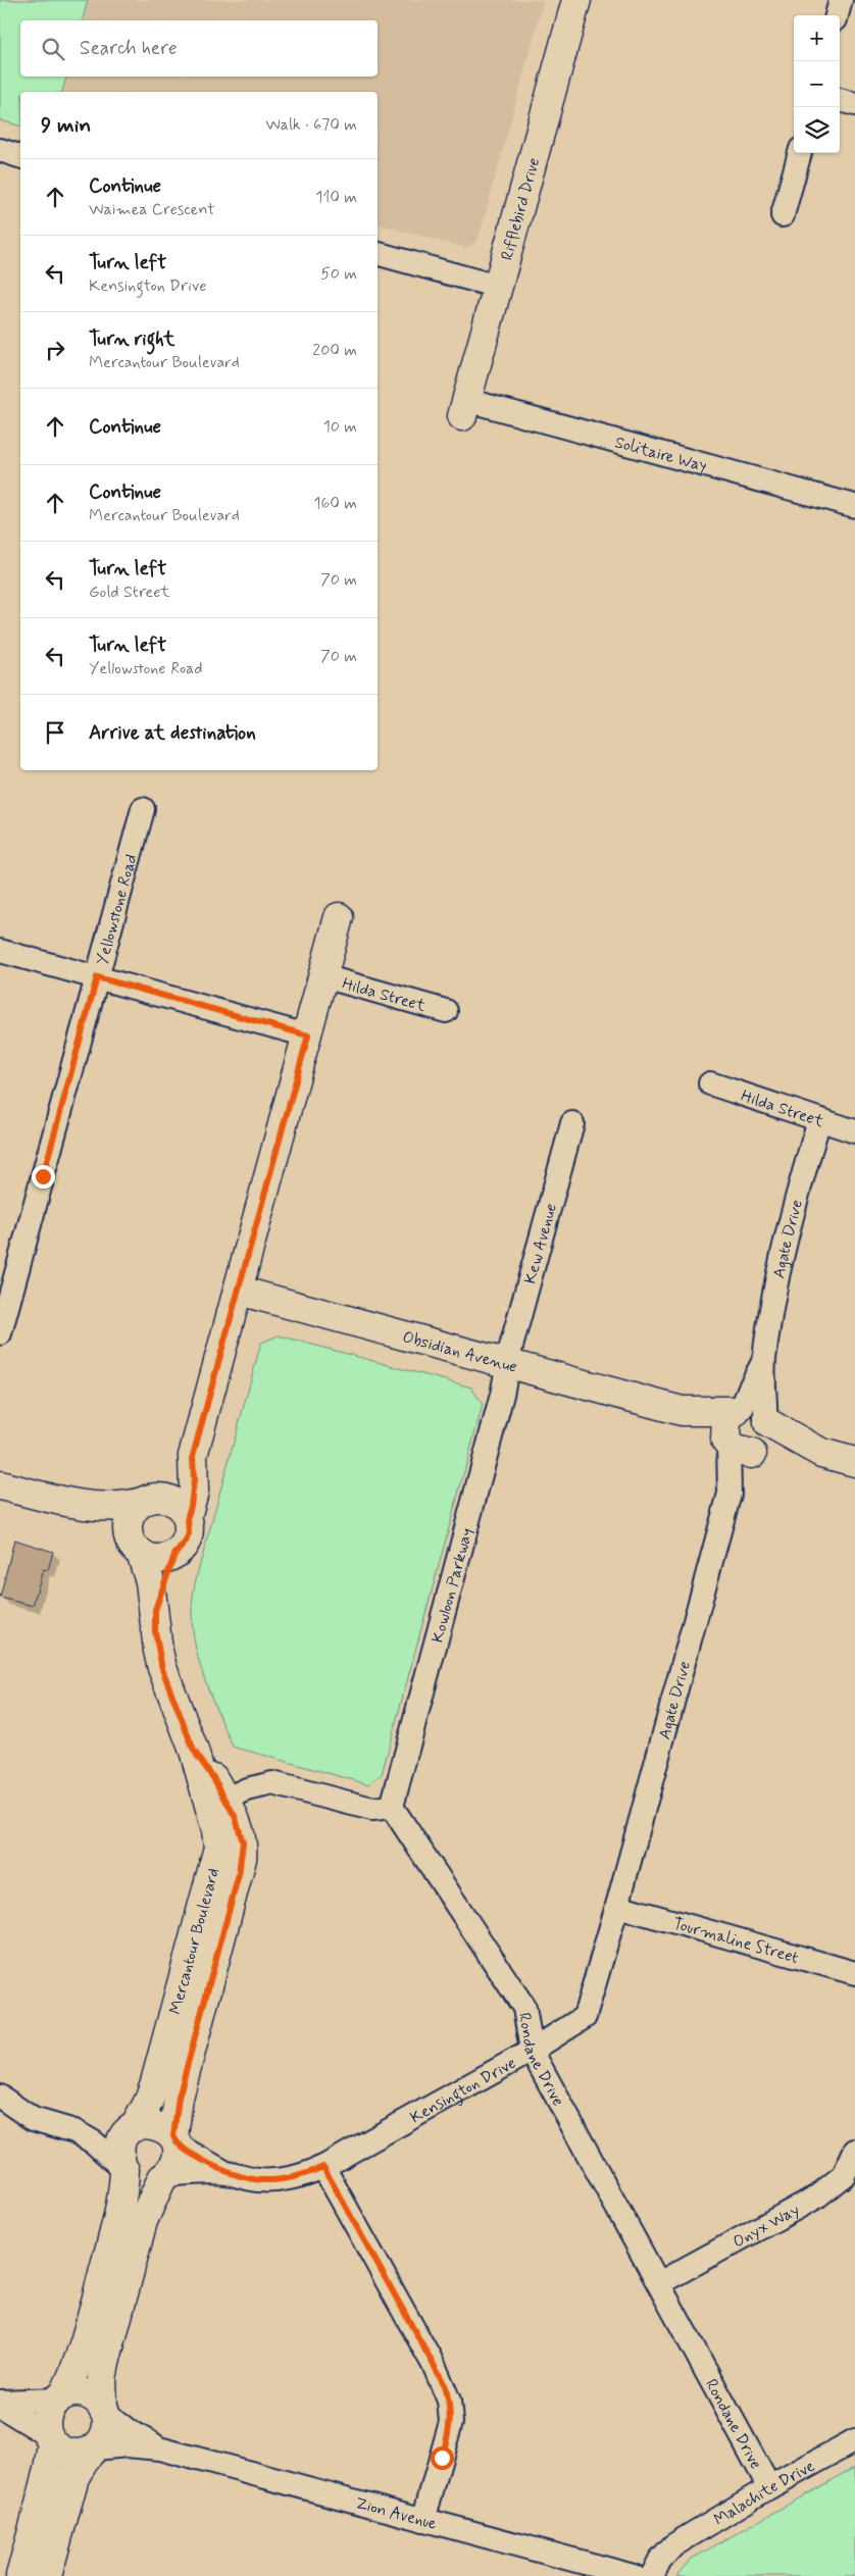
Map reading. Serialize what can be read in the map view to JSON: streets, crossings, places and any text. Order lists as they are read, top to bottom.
{
  "streets": {
    "street": [
      "Rifflebird Drive",
      "Solitaire Way",
      "Yellowstone Road",
      "Hilda Street",
      "Agate Drive",
      "Kew Avenue",
      "Obsidian Avenue",
      "Kowloon Parkway",
      "Tourmaline Street",
      "Mercantour Boulevard",
      "Rondane Drive",
      "Kensington Drive",
      "Onyx Way",
      "Malachite Drive",
      "Zion Avenue"
    ]
  },
  "crossings": [
    ["Rifflebird Drive", "Solitaire Way"],
    ["Hilda Street", "Agate Drive"],
    ["Agate Drive", "Obsidian Avenue"],
    ["Agate Drive", "Tourmaline Street"],
    ["Agate Drive", "Kensington Drive"],
    ["Kew Avenue", "Obsidian Avenue"],
    ["Kew Avenue", "Kowloon Parkway"],
    ["Obsidian Avenue", "Kowloon Parkway"],
    ["Kowloon Parkway", "Rondane Drive"],
    ["Tourmaline Street", "Kensington Drive"],
    ["Mercantour Boulevard", "Kensington Drive"],
    ["Rondane Drive", "Kensington Drive"],
    ["Rondane Drive", "Onyx Way"],
    ["Rondane Drive", "Malachite Drive"]
  ],
  "page": {
    "map_buttons": ["+", "−"],
    "search": "Search here",
    "heading": ["9 min", "Walk · 670 m"],
    "list": [
      ["Continue", "Waimea Crescent", "110 m"],
      ["Turn left", "Kensington Drive", "50 m"],
      ["Turn right", "Mercantour Boulevard", "200 m"],
      ["Continue", "10 m"],
      ["Continue", "Mercantour Boulevard", "160 m"],
      ["Turn left", "Gold Street", "70 m"],
      ["Turn left", "Yellowstone Road", "70 m"],
      "Arrive at destination"
    ]
  }
}
